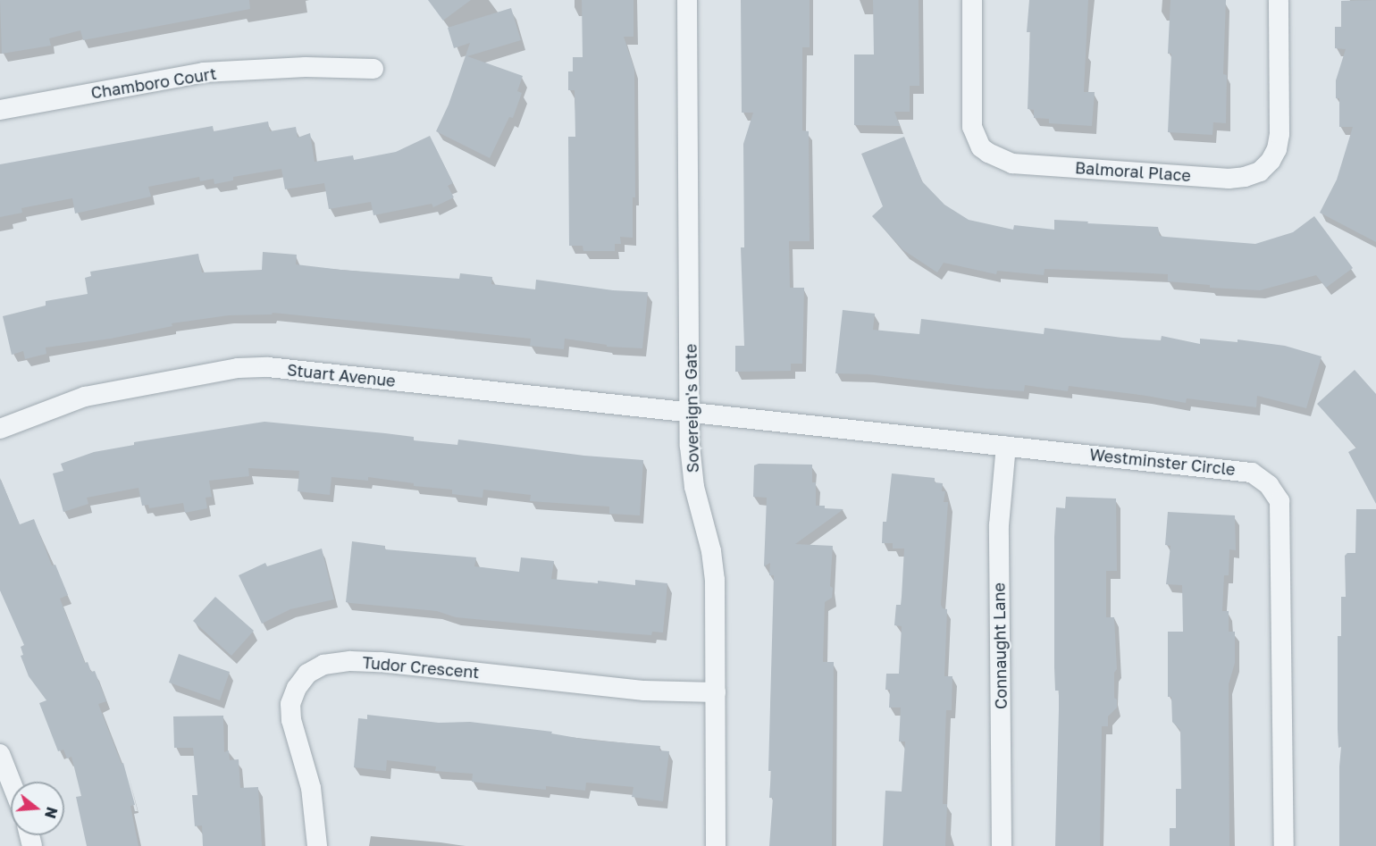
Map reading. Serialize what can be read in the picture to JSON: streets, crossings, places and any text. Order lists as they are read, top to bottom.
{
  "streets": {
    "street": [
      "Chamboro Court",
      "Balmoral Place",
      "Stuart Avenue",
      "Sovereign's Gate",
      "Westminster Circle",
      "Connaught Lane",
      "Tudor Crescent"
    ]
  },
  "crossings": [
    ["Stuart Avenue", "Sovereign's Gate"],
    ["Stuart Avenue", "Westminster Circle"],
    ["Sovereign's Gate", "Westminster Circle"],
    ["Sovereign's Gate", "Tudor Crescent"],
    ["Westminster Circle", "Connaught Lane"]
  ],
  "north": "right"
}
